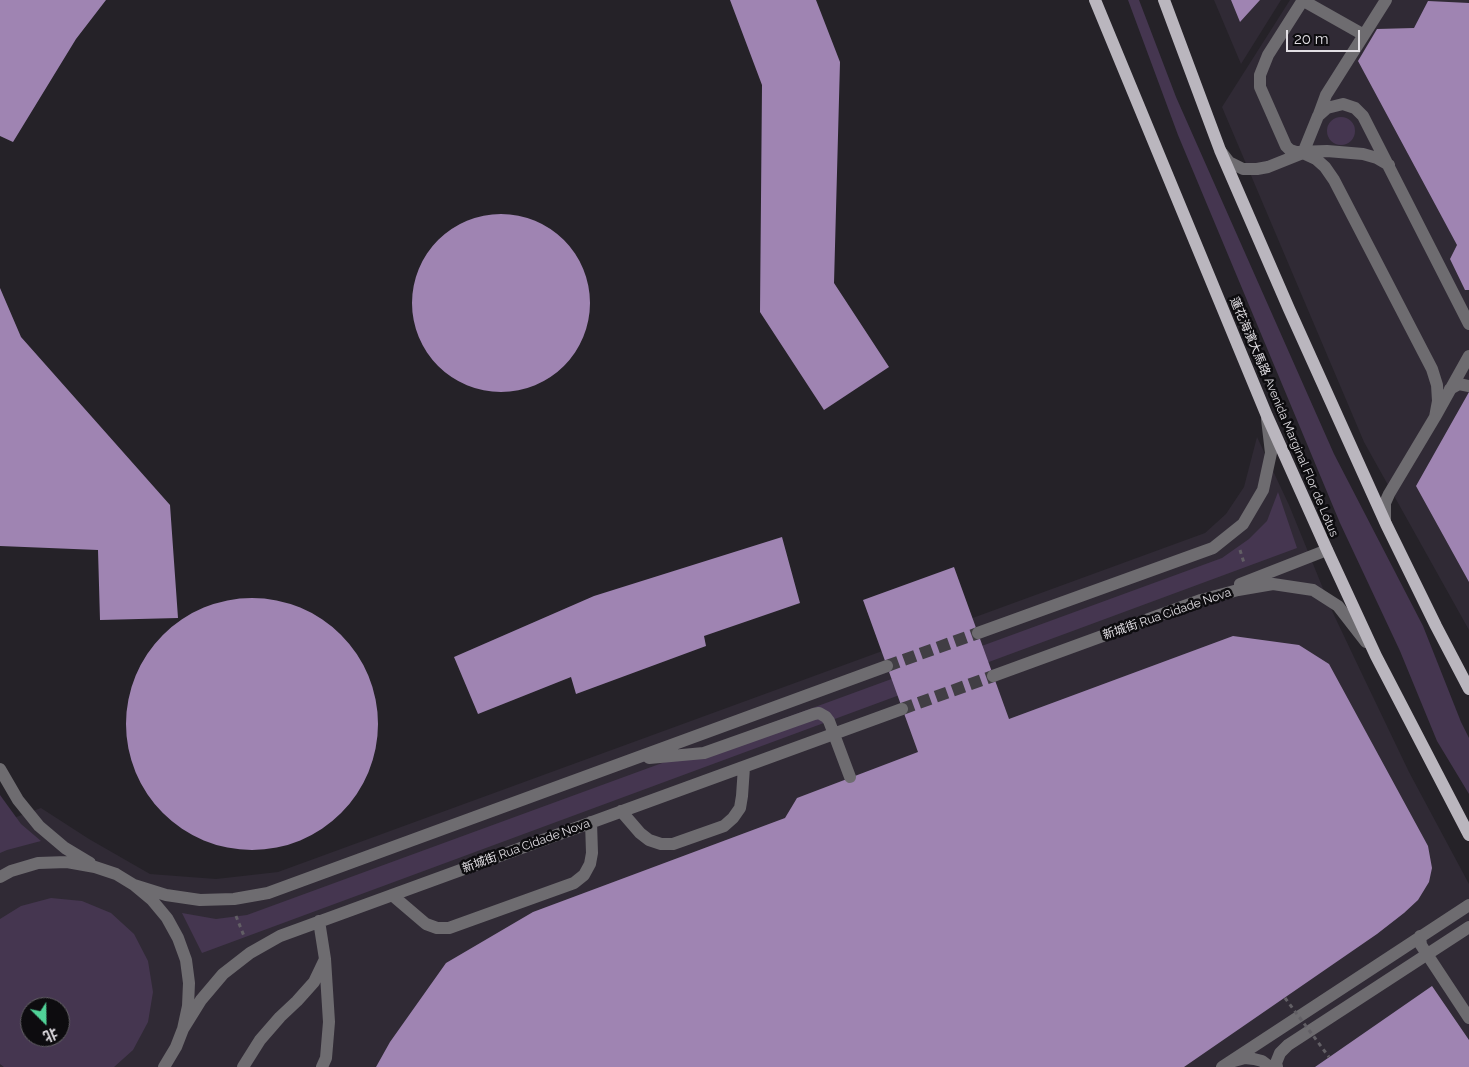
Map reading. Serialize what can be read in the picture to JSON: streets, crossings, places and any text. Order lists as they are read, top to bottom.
{
  "streets": {
    "main road": ["蓮花海濱大馬路 Avenida Marginal Flor de Lótus"],
    "street": ["新城街 Rua Cidade Nova"]
  },
  "crossings": [
    ["蓮花海濱大馬路 Avenida Marginal Flor de Lótus", "新城街 Rua Cidade Nova"]
  ],
  "scale_bar": "20 m",
  "north": "bottom right"
}
